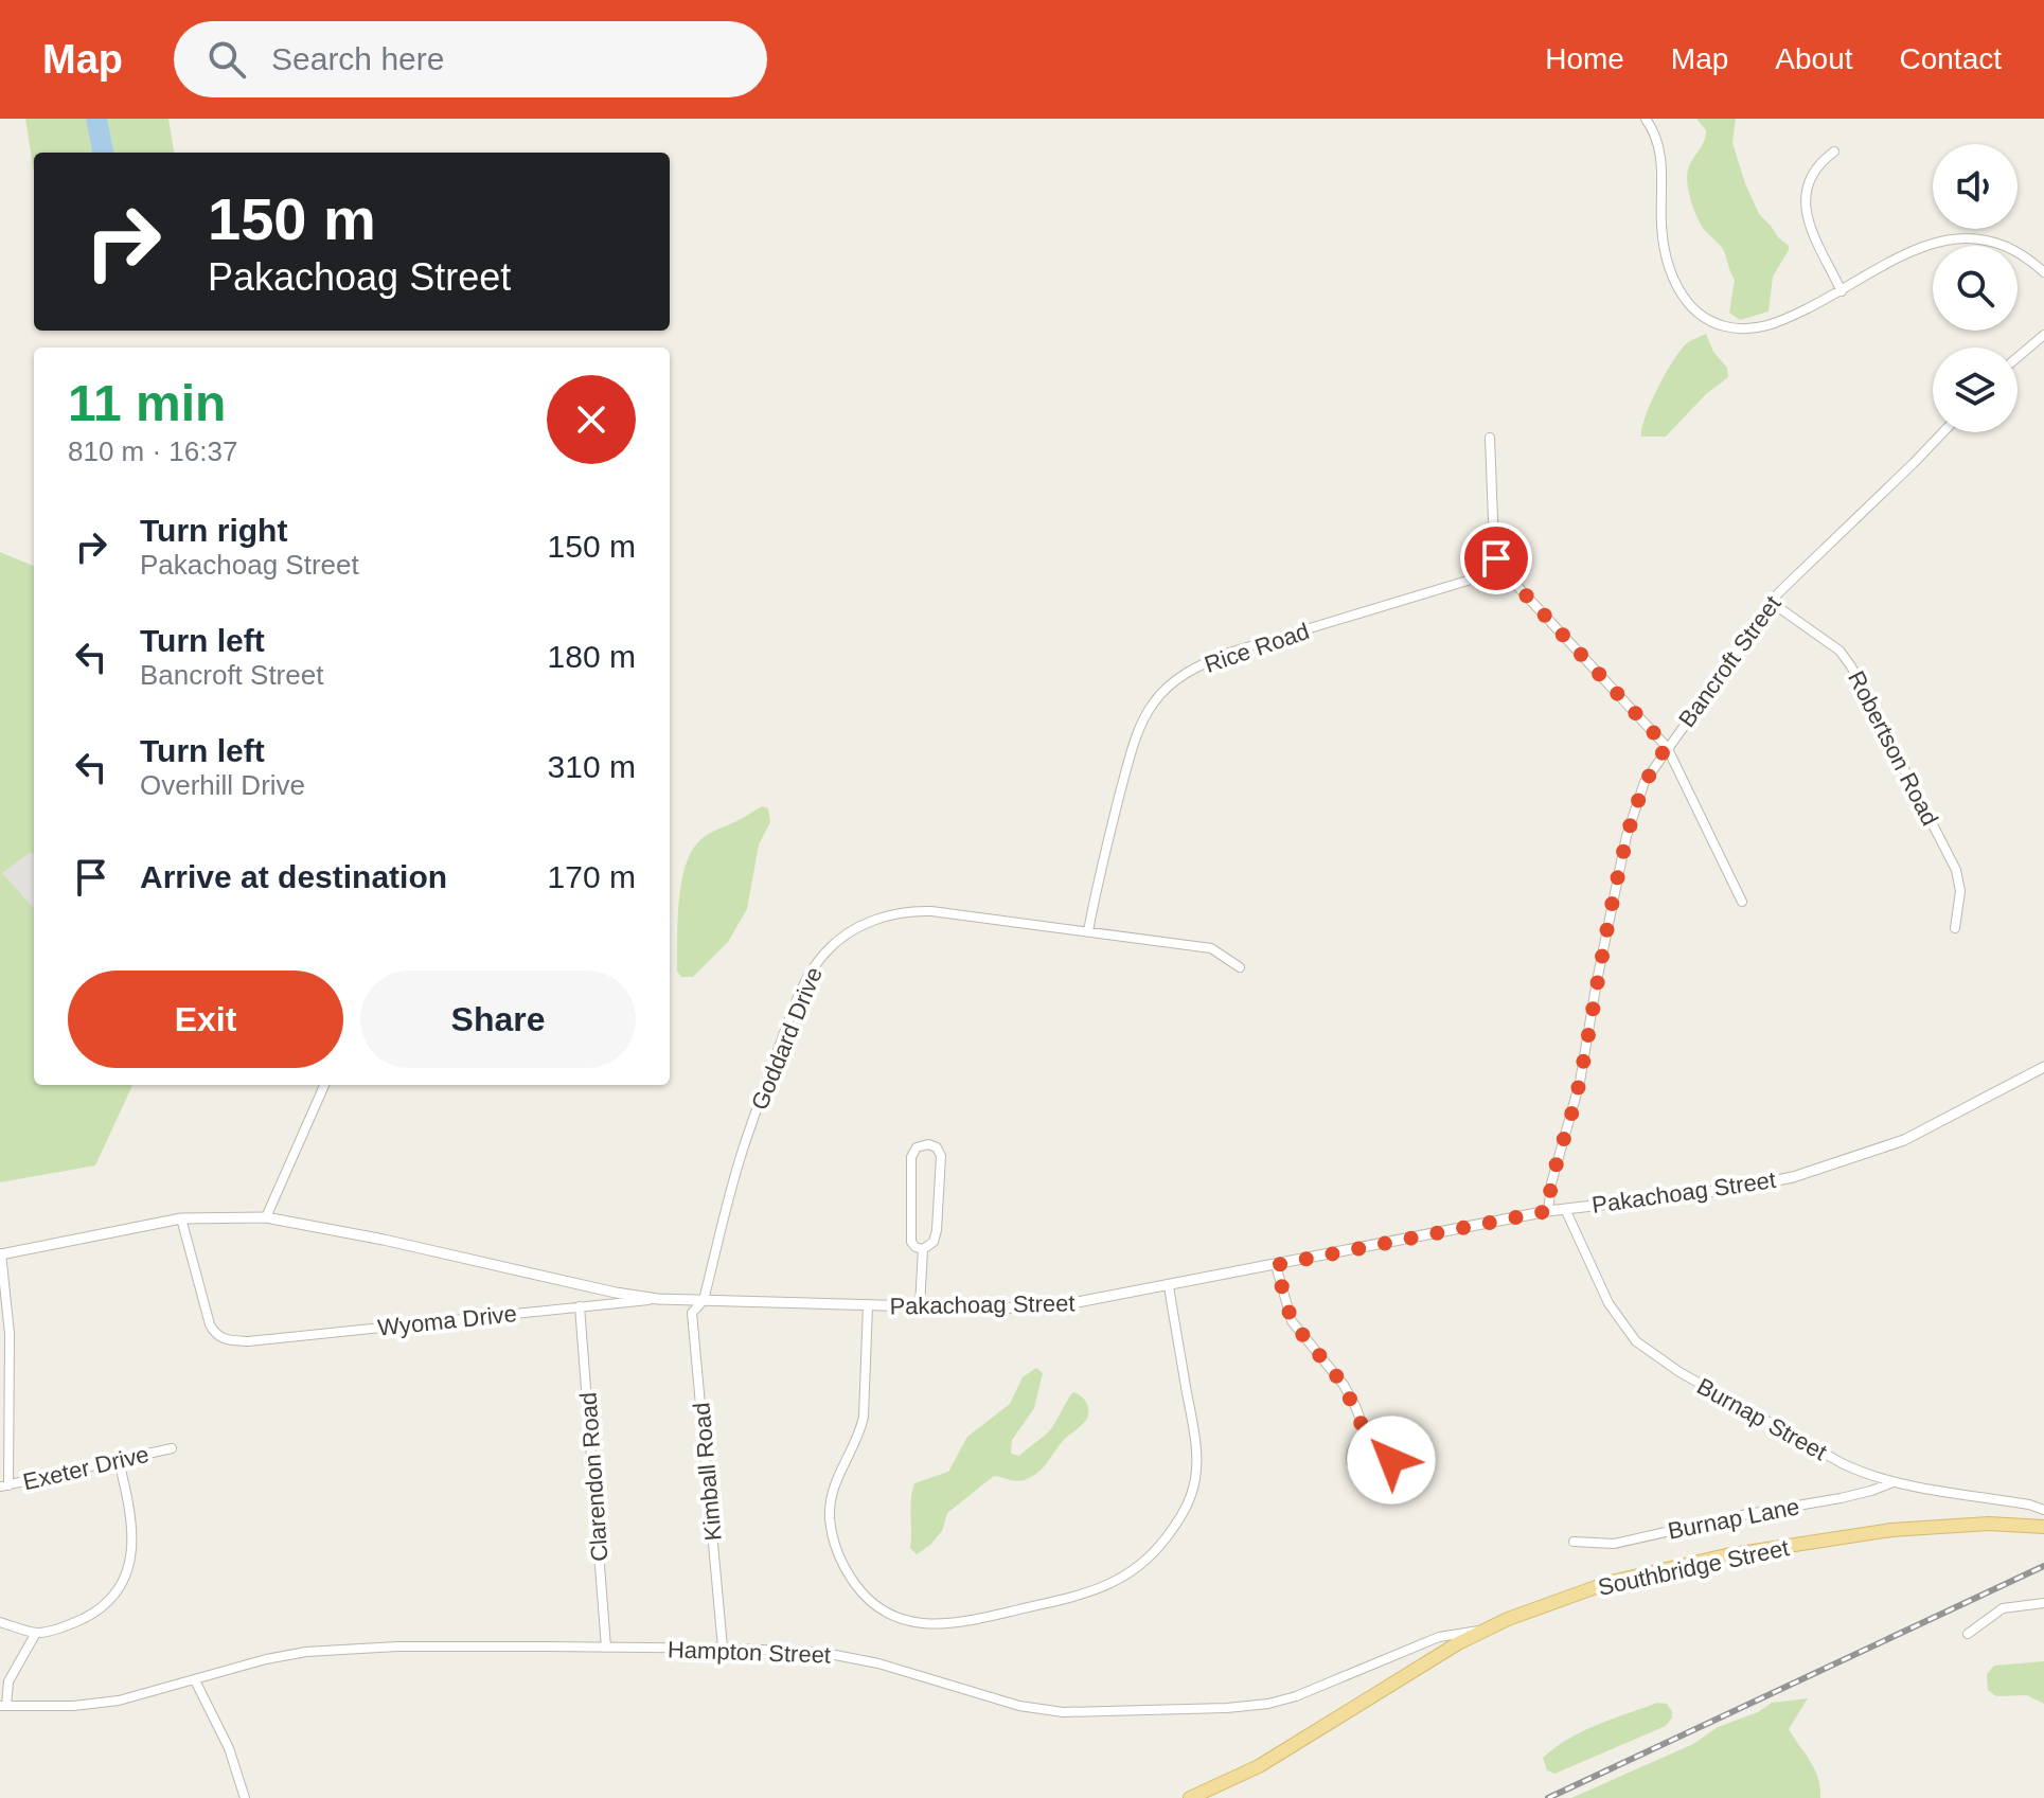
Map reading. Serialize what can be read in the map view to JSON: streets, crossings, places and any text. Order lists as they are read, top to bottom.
{
  "streets": {
    "main road": ["Southbridge Street"],
    "street": [
      "Rice Road",
      "Bancroft Street",
      "Robertson Road",
      "Goddard Drive",
      "Pakachoag Street",
      "Wyoma Drive",
      "Burnap Street",
      "Exeter Drive",
      "Kimball Road",
      "Clarendon Road",
      "Burnap Lane",
      "Hampton Street"
    ]
  },
  "crossings": [
    ["Rice Road", "Goddard Drive"],
    ["Bancroft Street", "Robertson Road"],
    ["Bancroft Street", "Pakachoag Street"],
    ["Goddard Drive", "Pakachoag Street"],
    ["Goddard Drive", "Kimball Road"],
    ["Pakachoag Street", "Wyoma Drive"],
    ["Pakachoag Street", "Burnap Street"],
    ["Pakachoag Street", "Kimball Road"],
    ["Wyoma Drive", "Clarendon Road"],
    ["Burnap Street", "Burnap Lane"],
    ["Kimball Road", "Hampton Street"],
    ["Clarendon Road", "Hampton Street"],
    ["Southbridge Street", "Hampton Street"]
  ],
  "page": {
    "header": "Map",
    "search": "Search here",
    "nav": [
      "Home",
      "Map",
      "About",
      "Contact"
    ],
    "turn": ["150 m", "Pakachoag Street"],
    "heading": ["11 min", "810 m · 16:37"],
    "list": [
      {
        "name": "Turn right",
        "note": "Pakachoag Street",
        "value": "150 m"
      },
      {
        "name": "Turn left",
        "note": "Bancroft Street",
        "value": "180 m"
      },
      {
        "name": "Turn left",
        "note": "Overhill Drive",
        "value": "310 m"
      },
      {
        "name": "Arrive at destination",
        "value": "170 m"
      }
    ],
    "buttons": ["Exit", "Share"]
  }
}
